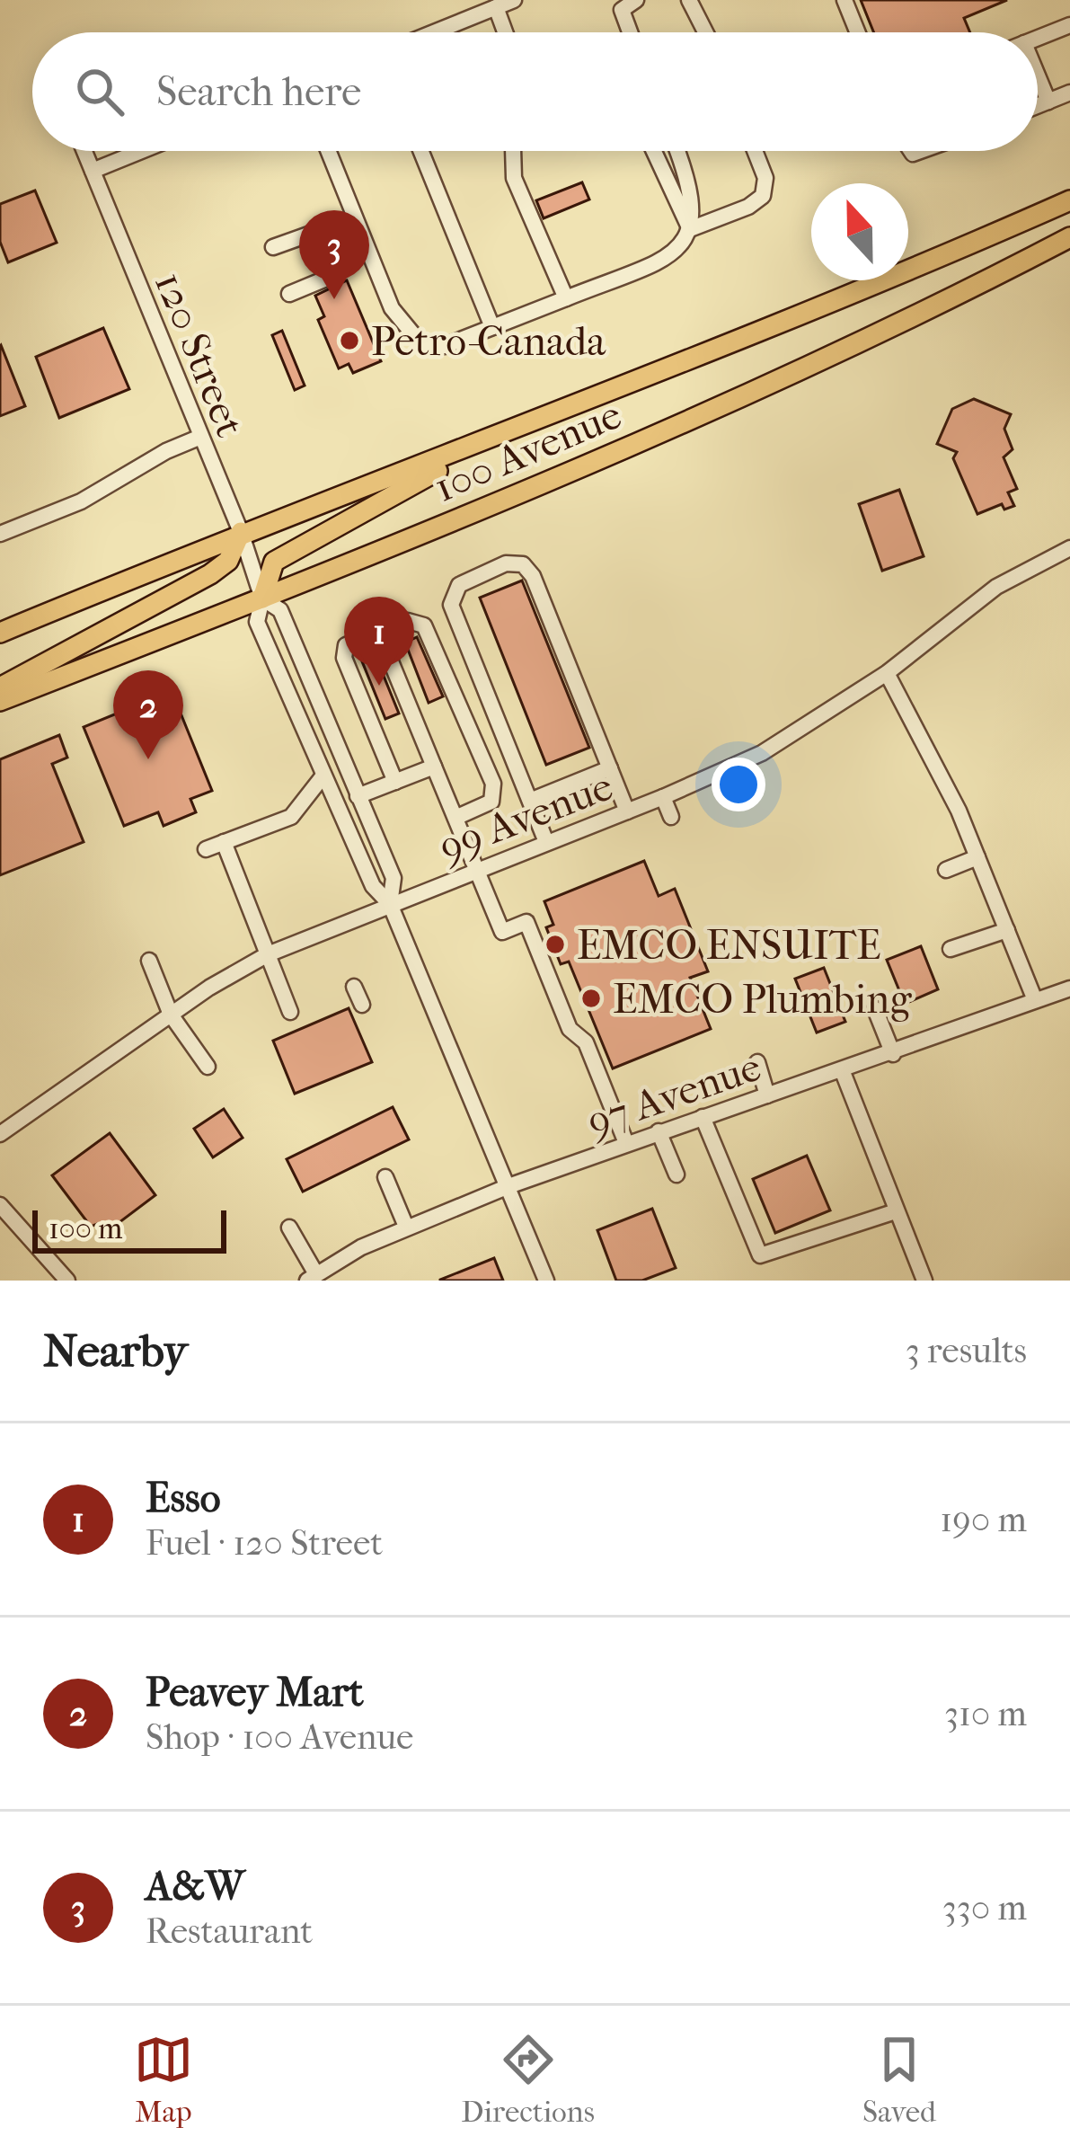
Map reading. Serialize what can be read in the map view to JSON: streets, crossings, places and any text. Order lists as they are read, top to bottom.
{
  "streets": {
    "main road": ["100 Avenue"],
    "street": ["120 Street", "99 Avenue", "97 Avenue"]
  },
  "crossings": [
    ["120 Street", "100 Avenue"],
    ["120 Street", "99 Avenue"],
    ["120 Street", "97 Avenue"]
  ],
  "places": ["Petro-Canada", "EMCO ENSUITE", "EMCO Plumbing"],
  "scale_bar": "100 m",
  "north": "top",
  "page": {
    "search": "Search here",
    "pins": ["3", "1", "2"],
    "scale": "100 m",
    "heading": ["Nearby", "3 results"],
    "list": [
      {
        "mark": "1",
        "name": "Esso",
        "note": "Fuel · 120 Street",
        "value": "190 m"
      },
      {
        "mark": "2",
        "name": "Peavey Mart",
        "note": "Shop · 100 Avenue",
        "value": "310 m"
      },
      {
        "mark": "3",
        "name": "A&W",
        "note": "Restaurant",
        "value": "330 m"
      }
    ],
    "nav": ["Map", "Directions", "Saved"]
  }
}
